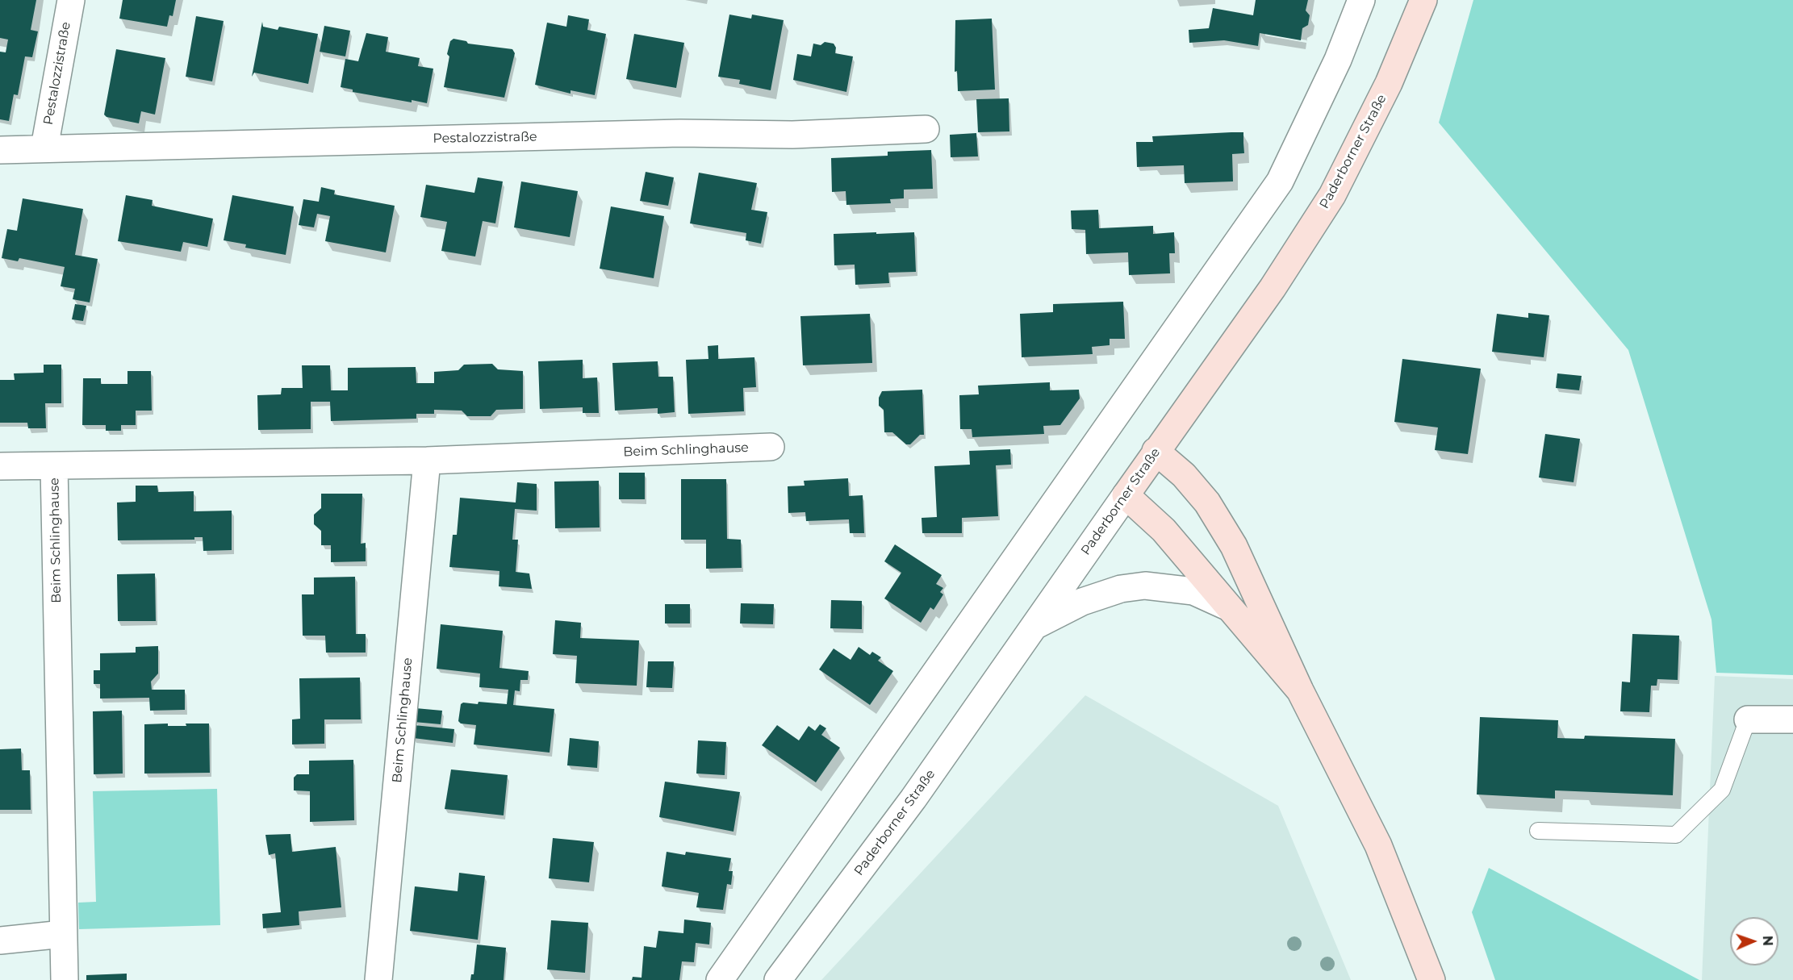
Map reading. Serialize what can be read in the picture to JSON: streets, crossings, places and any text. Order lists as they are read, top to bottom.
{
  "streets": {
    "main road": ["Paderborner Straße"],
    "street": ["Pestalozzistraße", "Beim Schlinghause"]
  },
  "north": "right"
}
